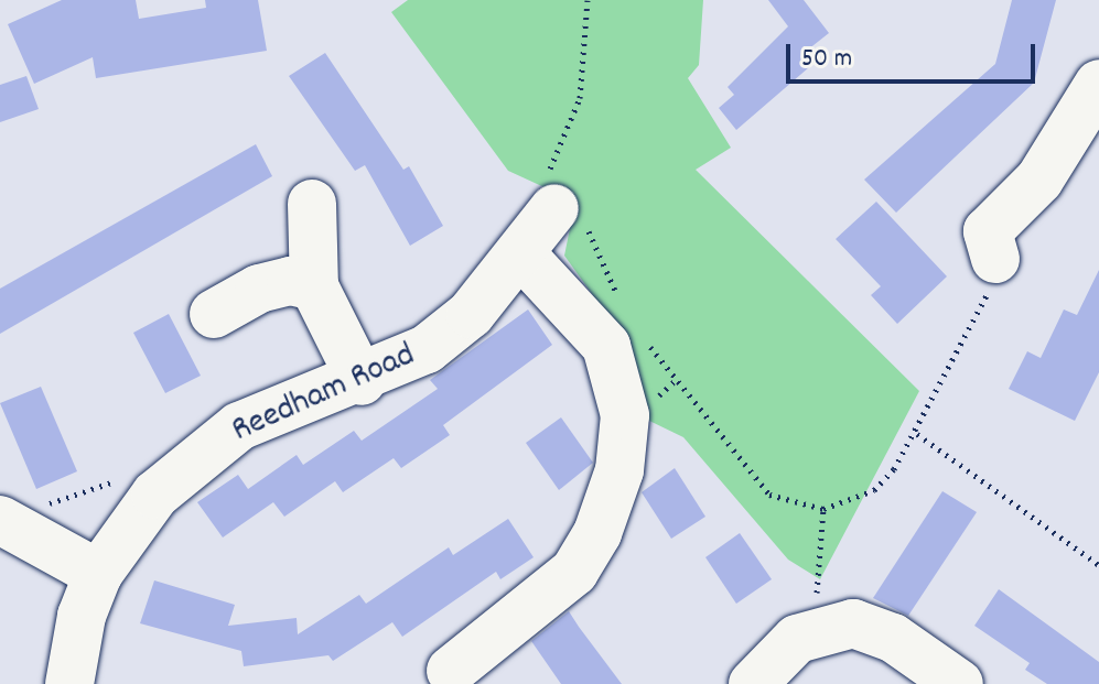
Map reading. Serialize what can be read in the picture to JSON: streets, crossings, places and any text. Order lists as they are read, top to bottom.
{
  "streets": {
    "street": ["Reedham Road"]
  },
  "scale_bar": "50 m"
}
